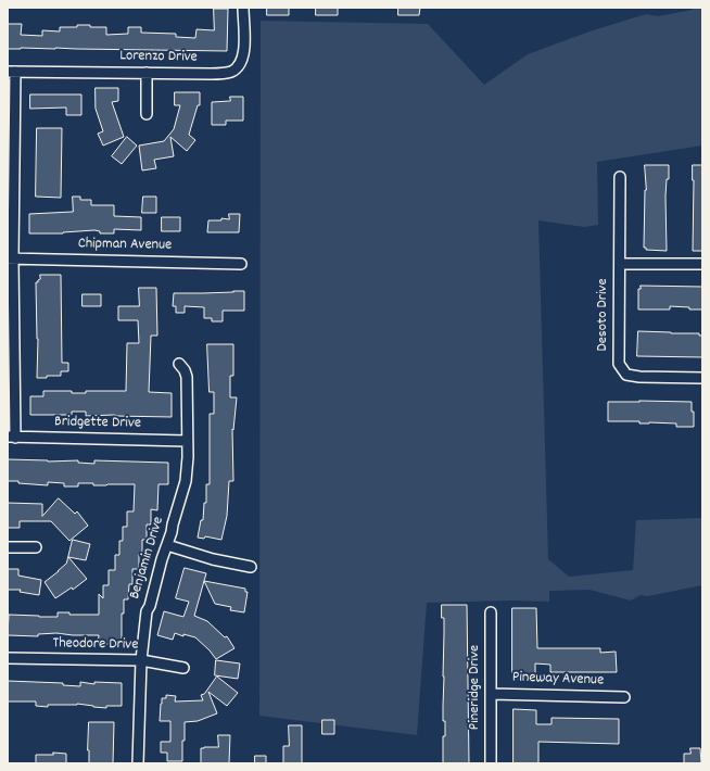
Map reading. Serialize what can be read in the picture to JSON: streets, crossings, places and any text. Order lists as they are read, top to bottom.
{
  "streets": {
    "street": [
      "Lorenzo Drive",
      "Chipman Avenue",
      "Desoto Drive",
      "Bridgette Drive",
      "Benjamin Drive",
      "Theodore Drive",
      "Pineway Avenue",
      "Pineridge Drive"
    ]
  },
  "crossings": [
    ["Bridgette Drive", "Benjamin Drive"],
    ["Benjamin Drive", "Theodore Drive"],
    ["Pineway Avenue", "Pineridge Drive"]
  ]
}
